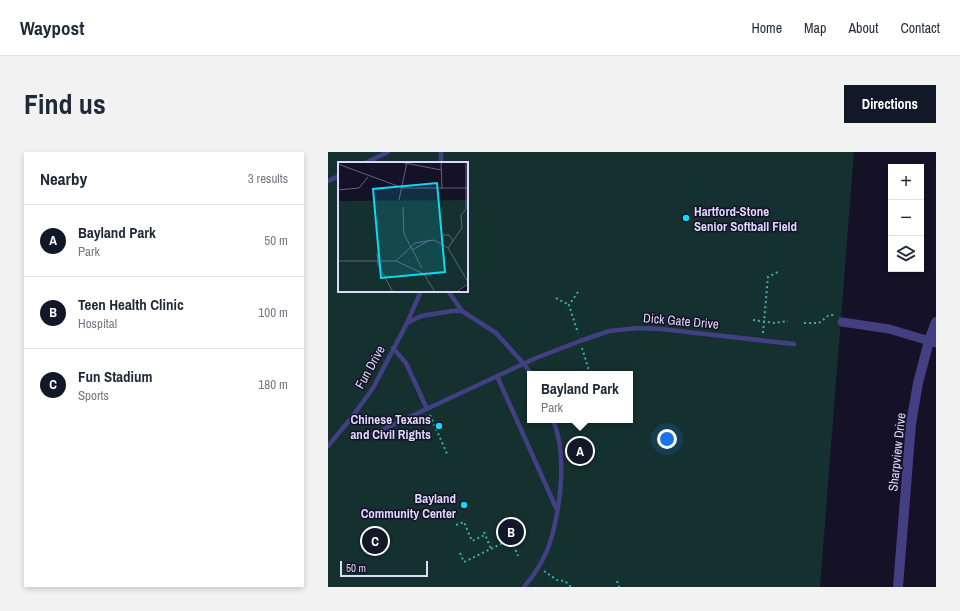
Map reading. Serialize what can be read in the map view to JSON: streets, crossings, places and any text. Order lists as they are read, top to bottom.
{
  "streets": {
    "street": ["Sharpview Drive"],
    "lane": ["Dick Gate Drive", "Fun Drive"]
  },
  "places": ["Hartford-Stone Senior Softball Field", "Chinese Texans and Civil Rights", "Bayland Community Center"],
  "scale_bar": "50 m",
  "page": {
    "header": "Waypost",
    "nav": [
      "Home",
      "Map",
      "About",
      "Contact"
    ],
    "title": "Find us",
    "buttons": "Directions",
    "heading": ["Nearby", "3 results"],
    "map_buttons": ["+", "−"],
    "list": [
      {
        "mark": "A",
        "name": "Bayland Park",
        "note": "Park",
        "value": "50 m"
      },
      {
        "mark": "B",
        "name": "Teen Health Clinic",
        "note": "Hospital",
        "value": "100 m"
      },
      {
        "mark": "C",
        "name": "Fun Stadium",
        "note": "Sports",
        "value": "180 m"
      }
    ],
    "popup": ["Bayland Park", "Park"],
    "pins": ["A", "B", "C"],
    "scale": "50 m"
  }
}
